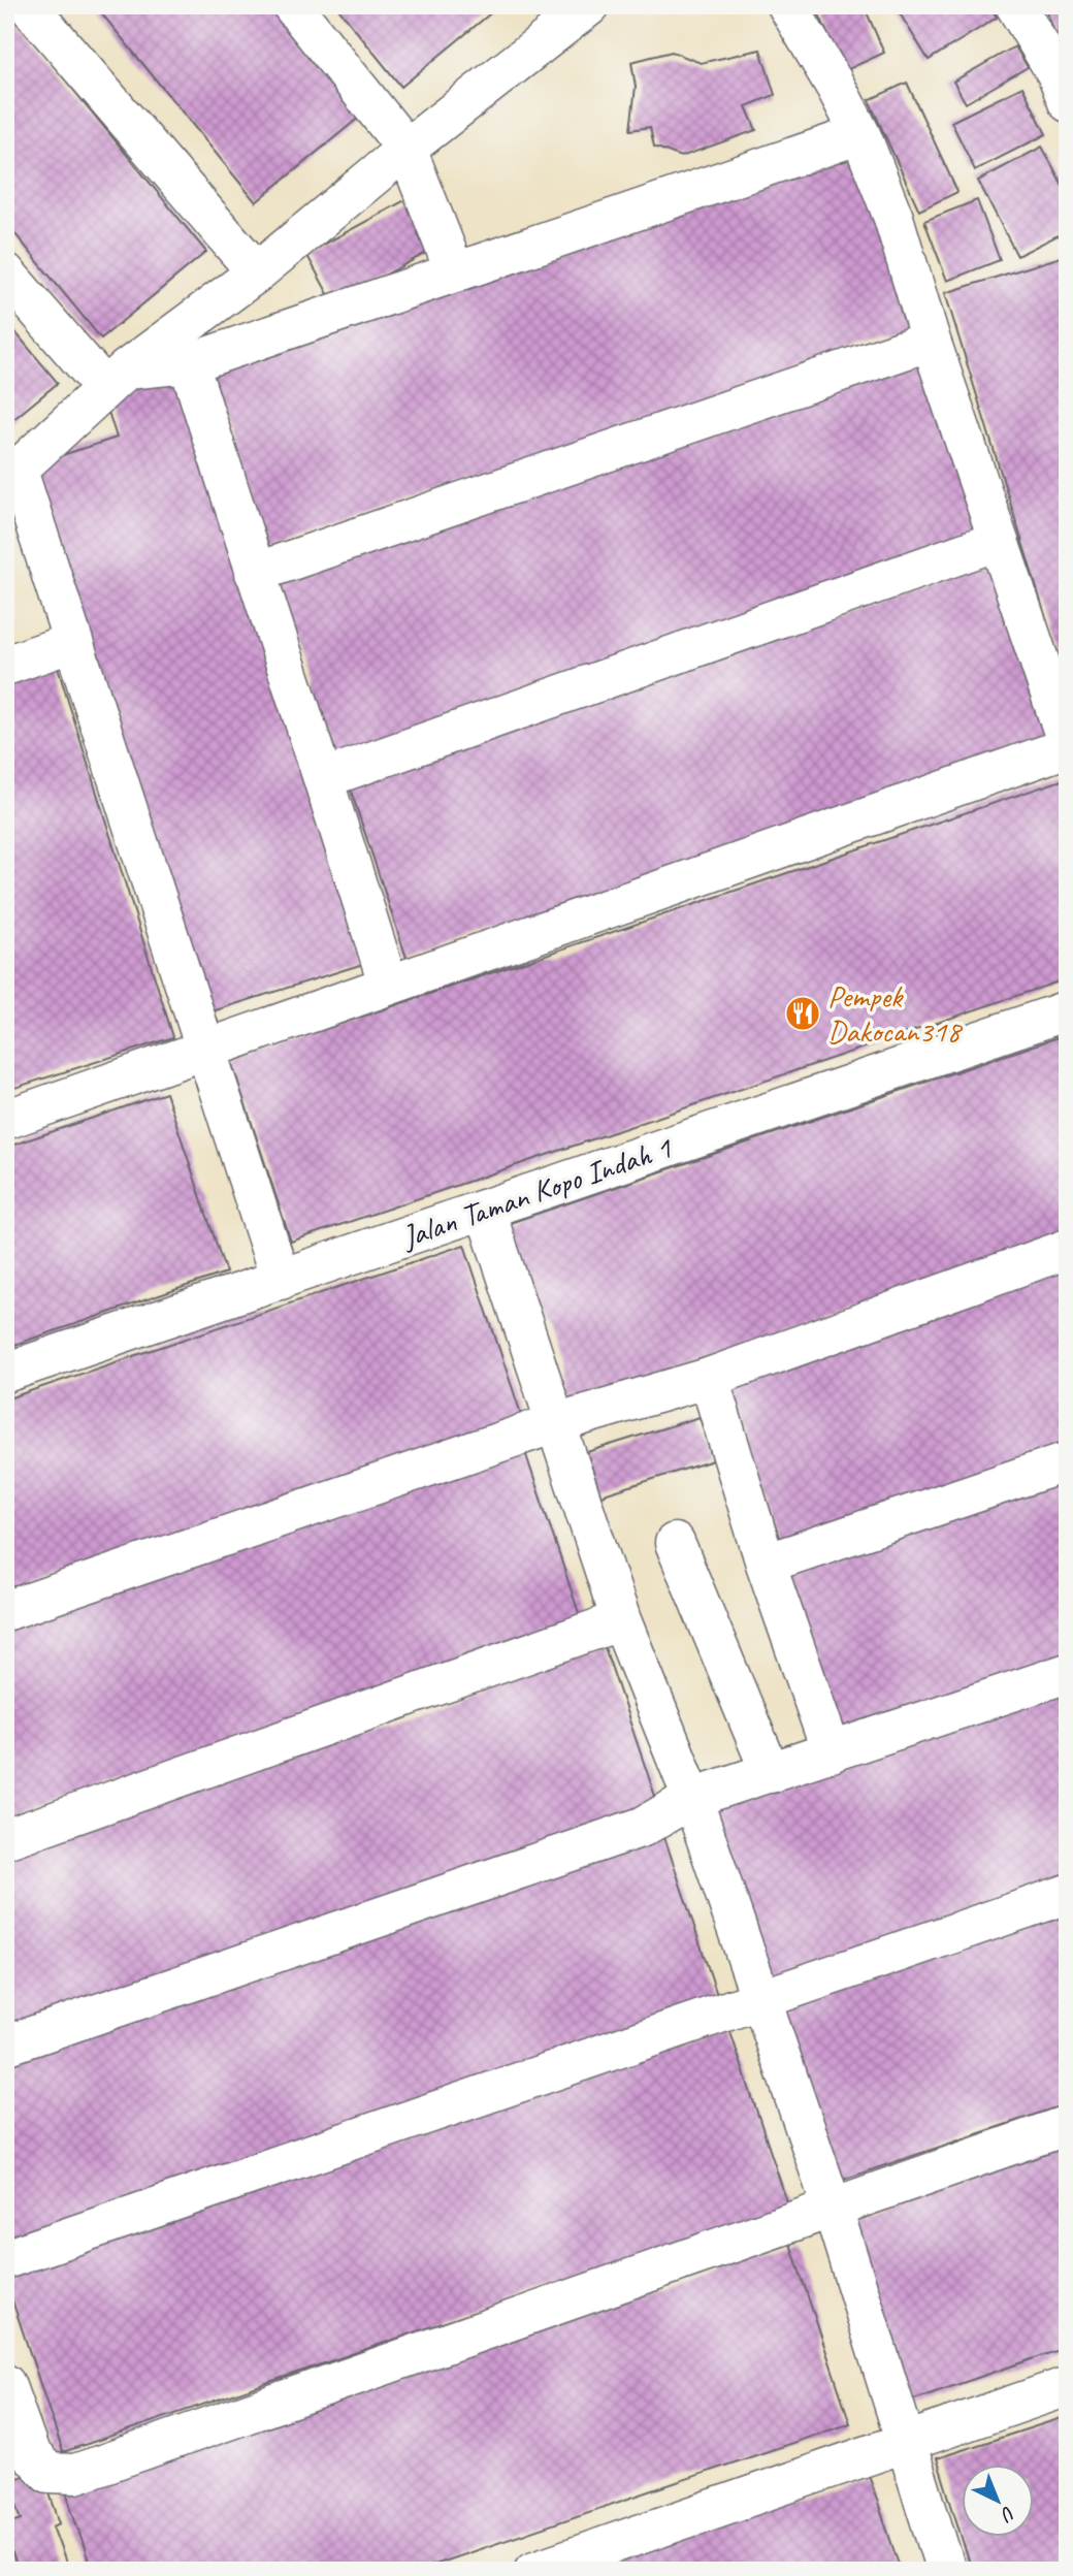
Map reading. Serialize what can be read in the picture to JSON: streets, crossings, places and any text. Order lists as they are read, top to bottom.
{
  "streets": {
    "street": ["Jalan Taman Kopo Indah 1"]
  },
  "places": {
    "restaurant": ["Pempek Dakocan318"]
  },
  "north": "bottom right"
}
